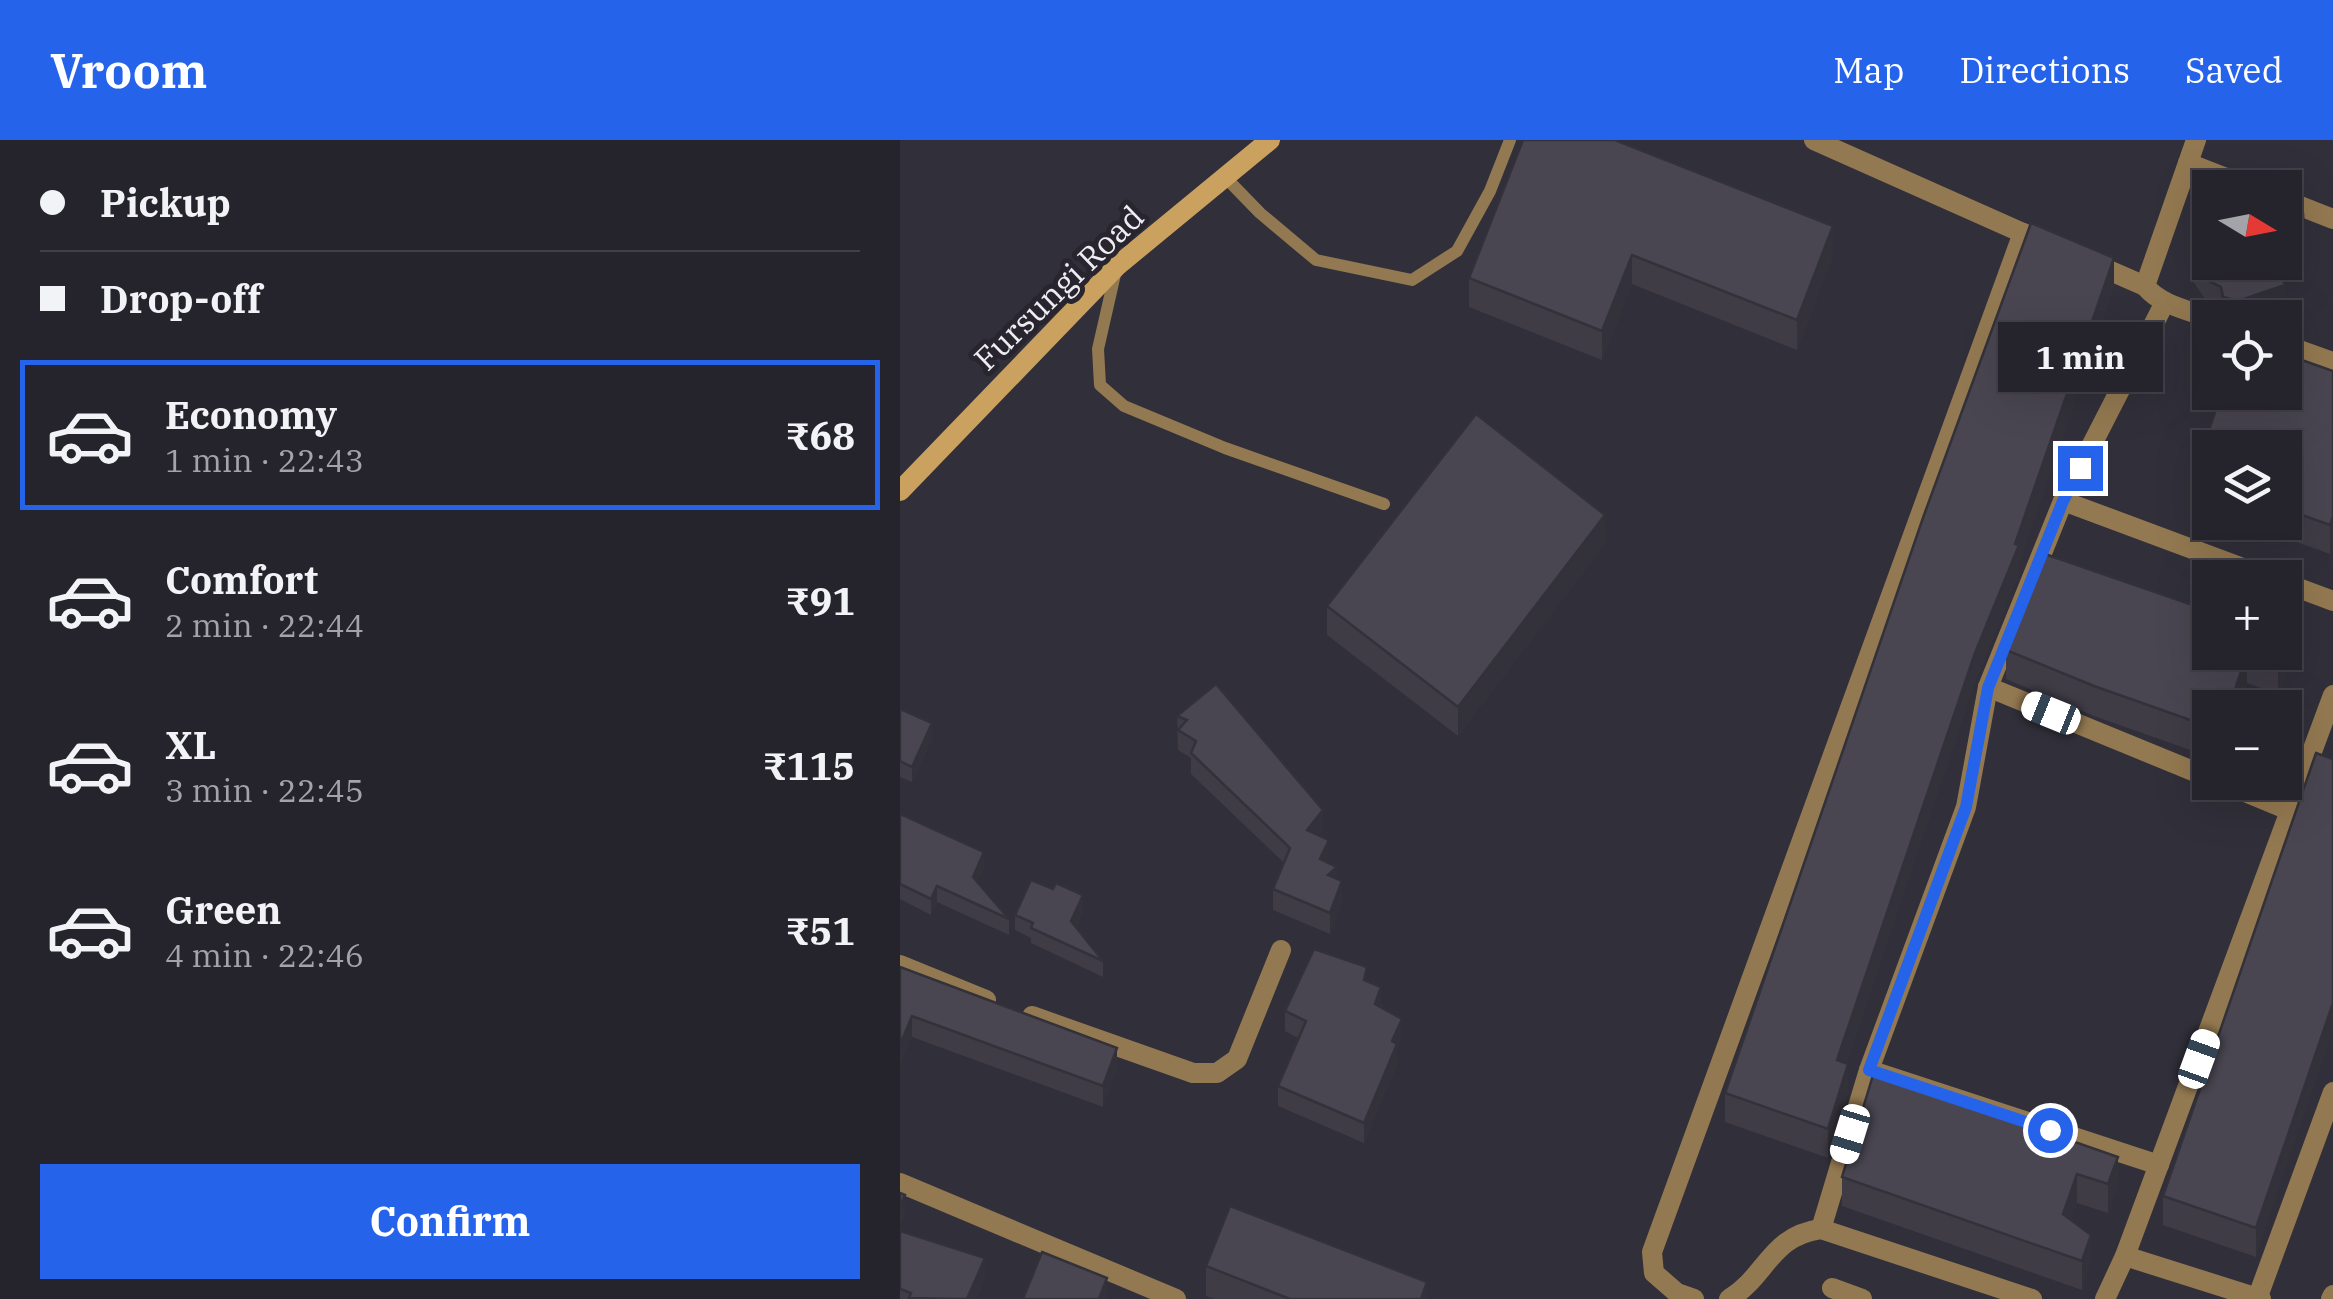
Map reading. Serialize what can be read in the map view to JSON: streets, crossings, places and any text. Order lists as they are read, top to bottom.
{
  "streets": {
    "street": ["Fursungi Road"]
  },
  "north": "right",
  "page": {
    "header": "Vroom",
    "nav": ["Map", "Directions", "Saved"],
    "banner": ["Pickup", "Drop-off"],
    "map_buttons": ["+", "−"],
    "bubble": "1 min",
    "list": [
      {
        "name": "Economy",
        "note": "1 min · 22:43",
        "value": "₹68"
      },
      {
        "name": "Comfort",
        "note": "2 min · 22:44",
        "value": "₹91"
      },
      {
        "name": "XL",
        "note": "3 min · 22:45",
        "value": "₹115"
      },
      {
        "name": "Green",
        "note": "4 min · 22:46",
        "value": "₹51"
      }
    ],
    "buttons": "Confirm"
  }
}
